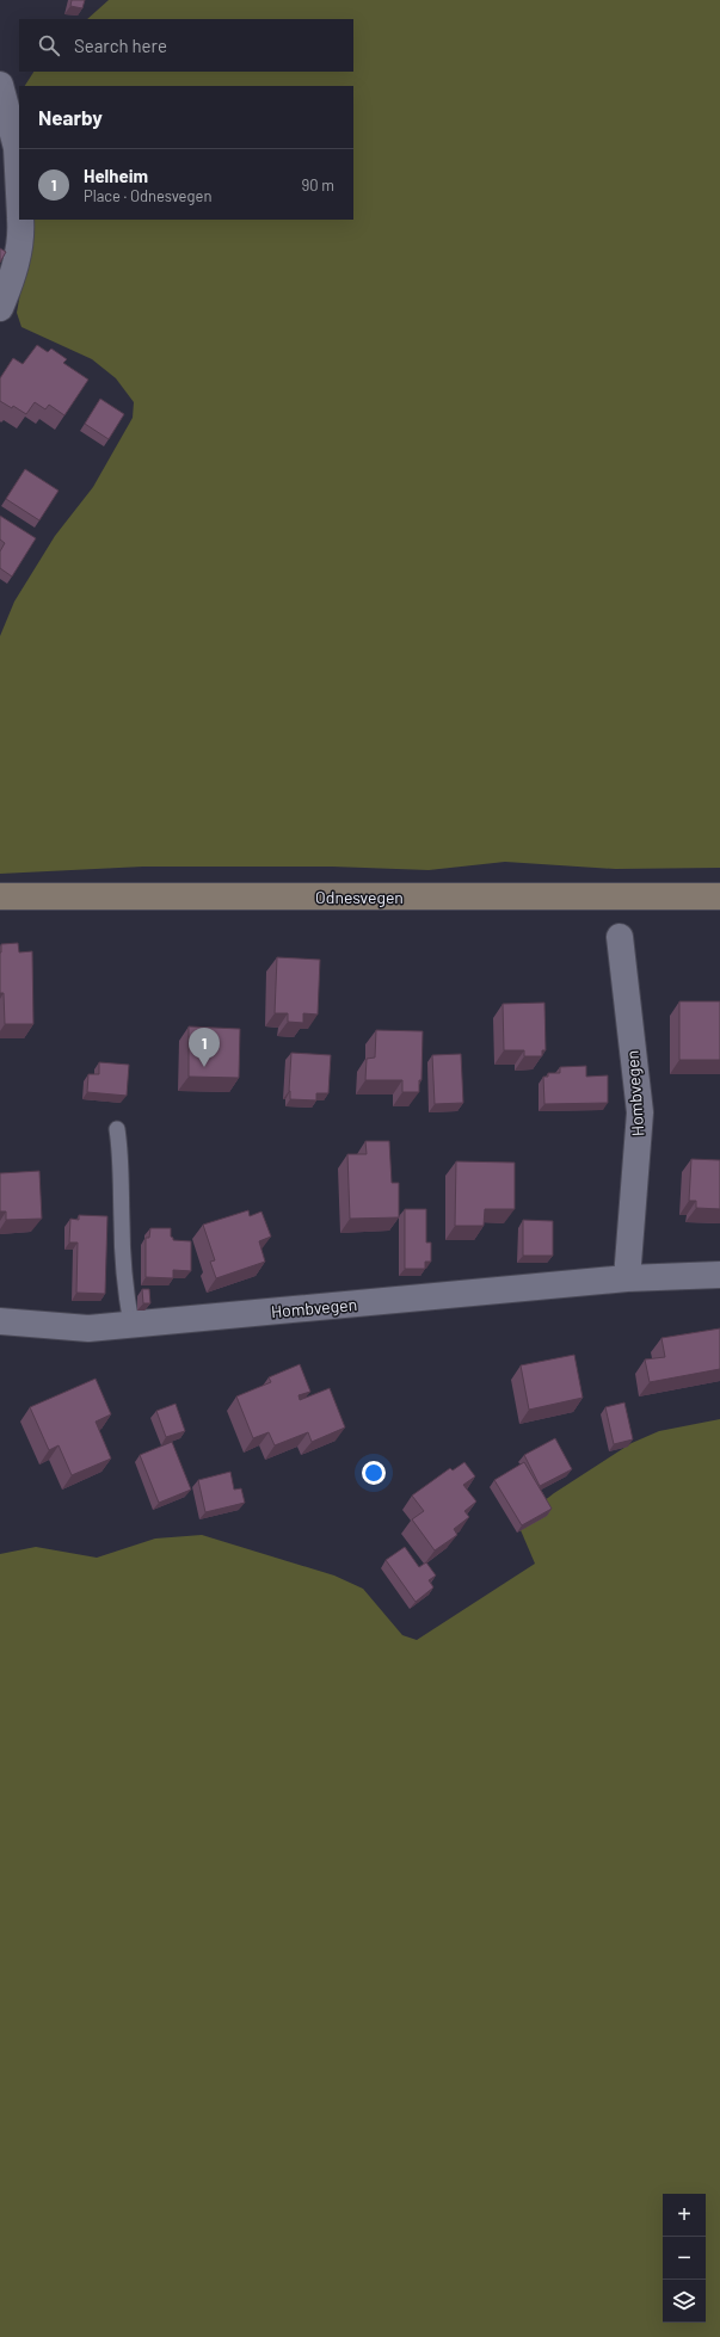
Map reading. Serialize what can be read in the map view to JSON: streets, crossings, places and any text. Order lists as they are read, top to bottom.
{
  "streets": {
    "main road": ["Odnesvegen"],
    "street": ["Hombvegen"]
  },
  "page": {
    "search": "Search here",
    "heading": "Nearby",
    "list": [
      {
        "mark": "1",
        "name": "Helheim",
        "note": "Place · Odnesvegen",
        "value": "90 m"
      }
    ],
    "pins": "1",
    "map_buttons": ["+", "−"]
  }
}
